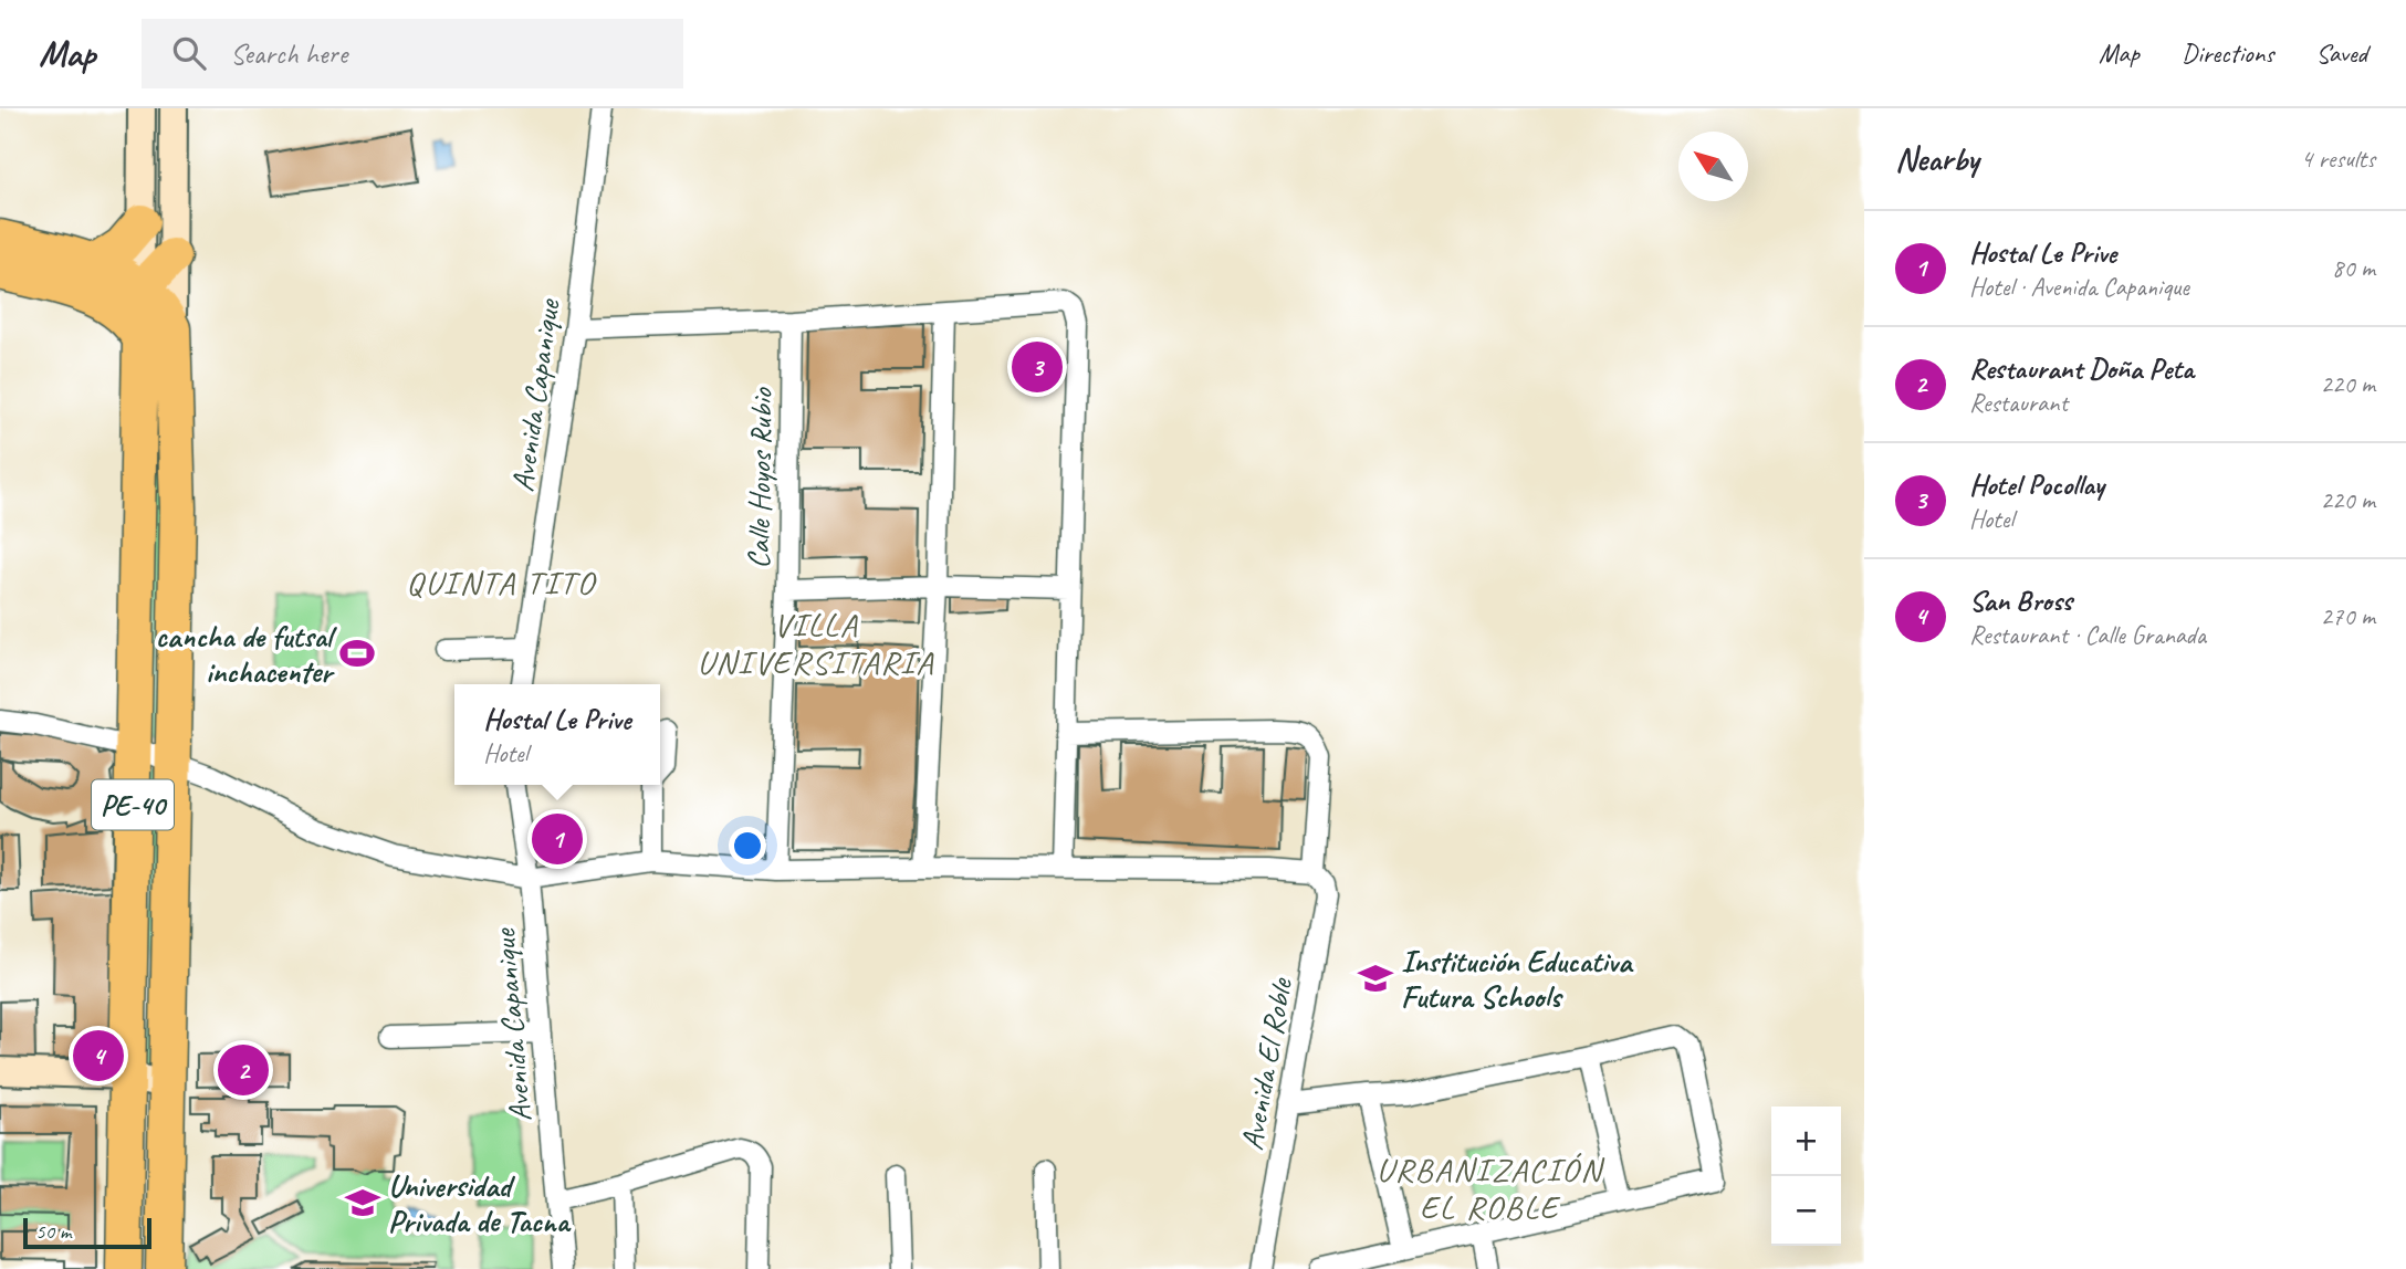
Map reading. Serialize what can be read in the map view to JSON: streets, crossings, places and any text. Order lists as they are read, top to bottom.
{
  "streets": {
    "highway": ["PE-40"],
    "street": ["Avenida Capanique", "Calle Hoyos Rubio", "Avenida El Roble"]
  },
  "districts": ["QUINTA TITO", "VILLA UNIVERSITARIA", "URBANIZACIÓN EL ROBLE"],
  "places": {
    "sports": ["cancha de futsal inchacenter"],
    "school or university": ["Institución Educativa Futura Schools", "Universidad Privada de Tacna"]
  },
  "scale_bar": "50 m",
  "north": "top left",
  "page": {
    "header": "Map",
    "search": "Search here",
    "nav": ["Map", "Directions", "Saved"],
    "heading": ["Nearby", "4 results"],
    "list": [
      {
        "mark": "1",
        "name": "Hostal Le Prive",
        "note": "Hotel · Avenida Capanique",
        "value": "80 m"
      },
      {
        "mark": "2",
        "name": "Restaurant Doña Peta",
        "note": "Restaurant",
        "value": "220 m"
      },
      {
        "mark": "3",
        "name": "Hotel Pocollay",
        "note": "Hotel",
        "value": "220 m"
      },
      {
        "mark": "4",
        "name": "San Bross",
        "note": "Restaurant · Calle Granada",
        "value": "270 m"
      }
    ],
    "pins": [
      "3",
      "1",
      "4",
      "2"
    ],
    "popup": ["Hostal Le Prive", "Hotel"],
    "map_buttons": ["+", "−"],
    "scale": "50 m"
  }
}
